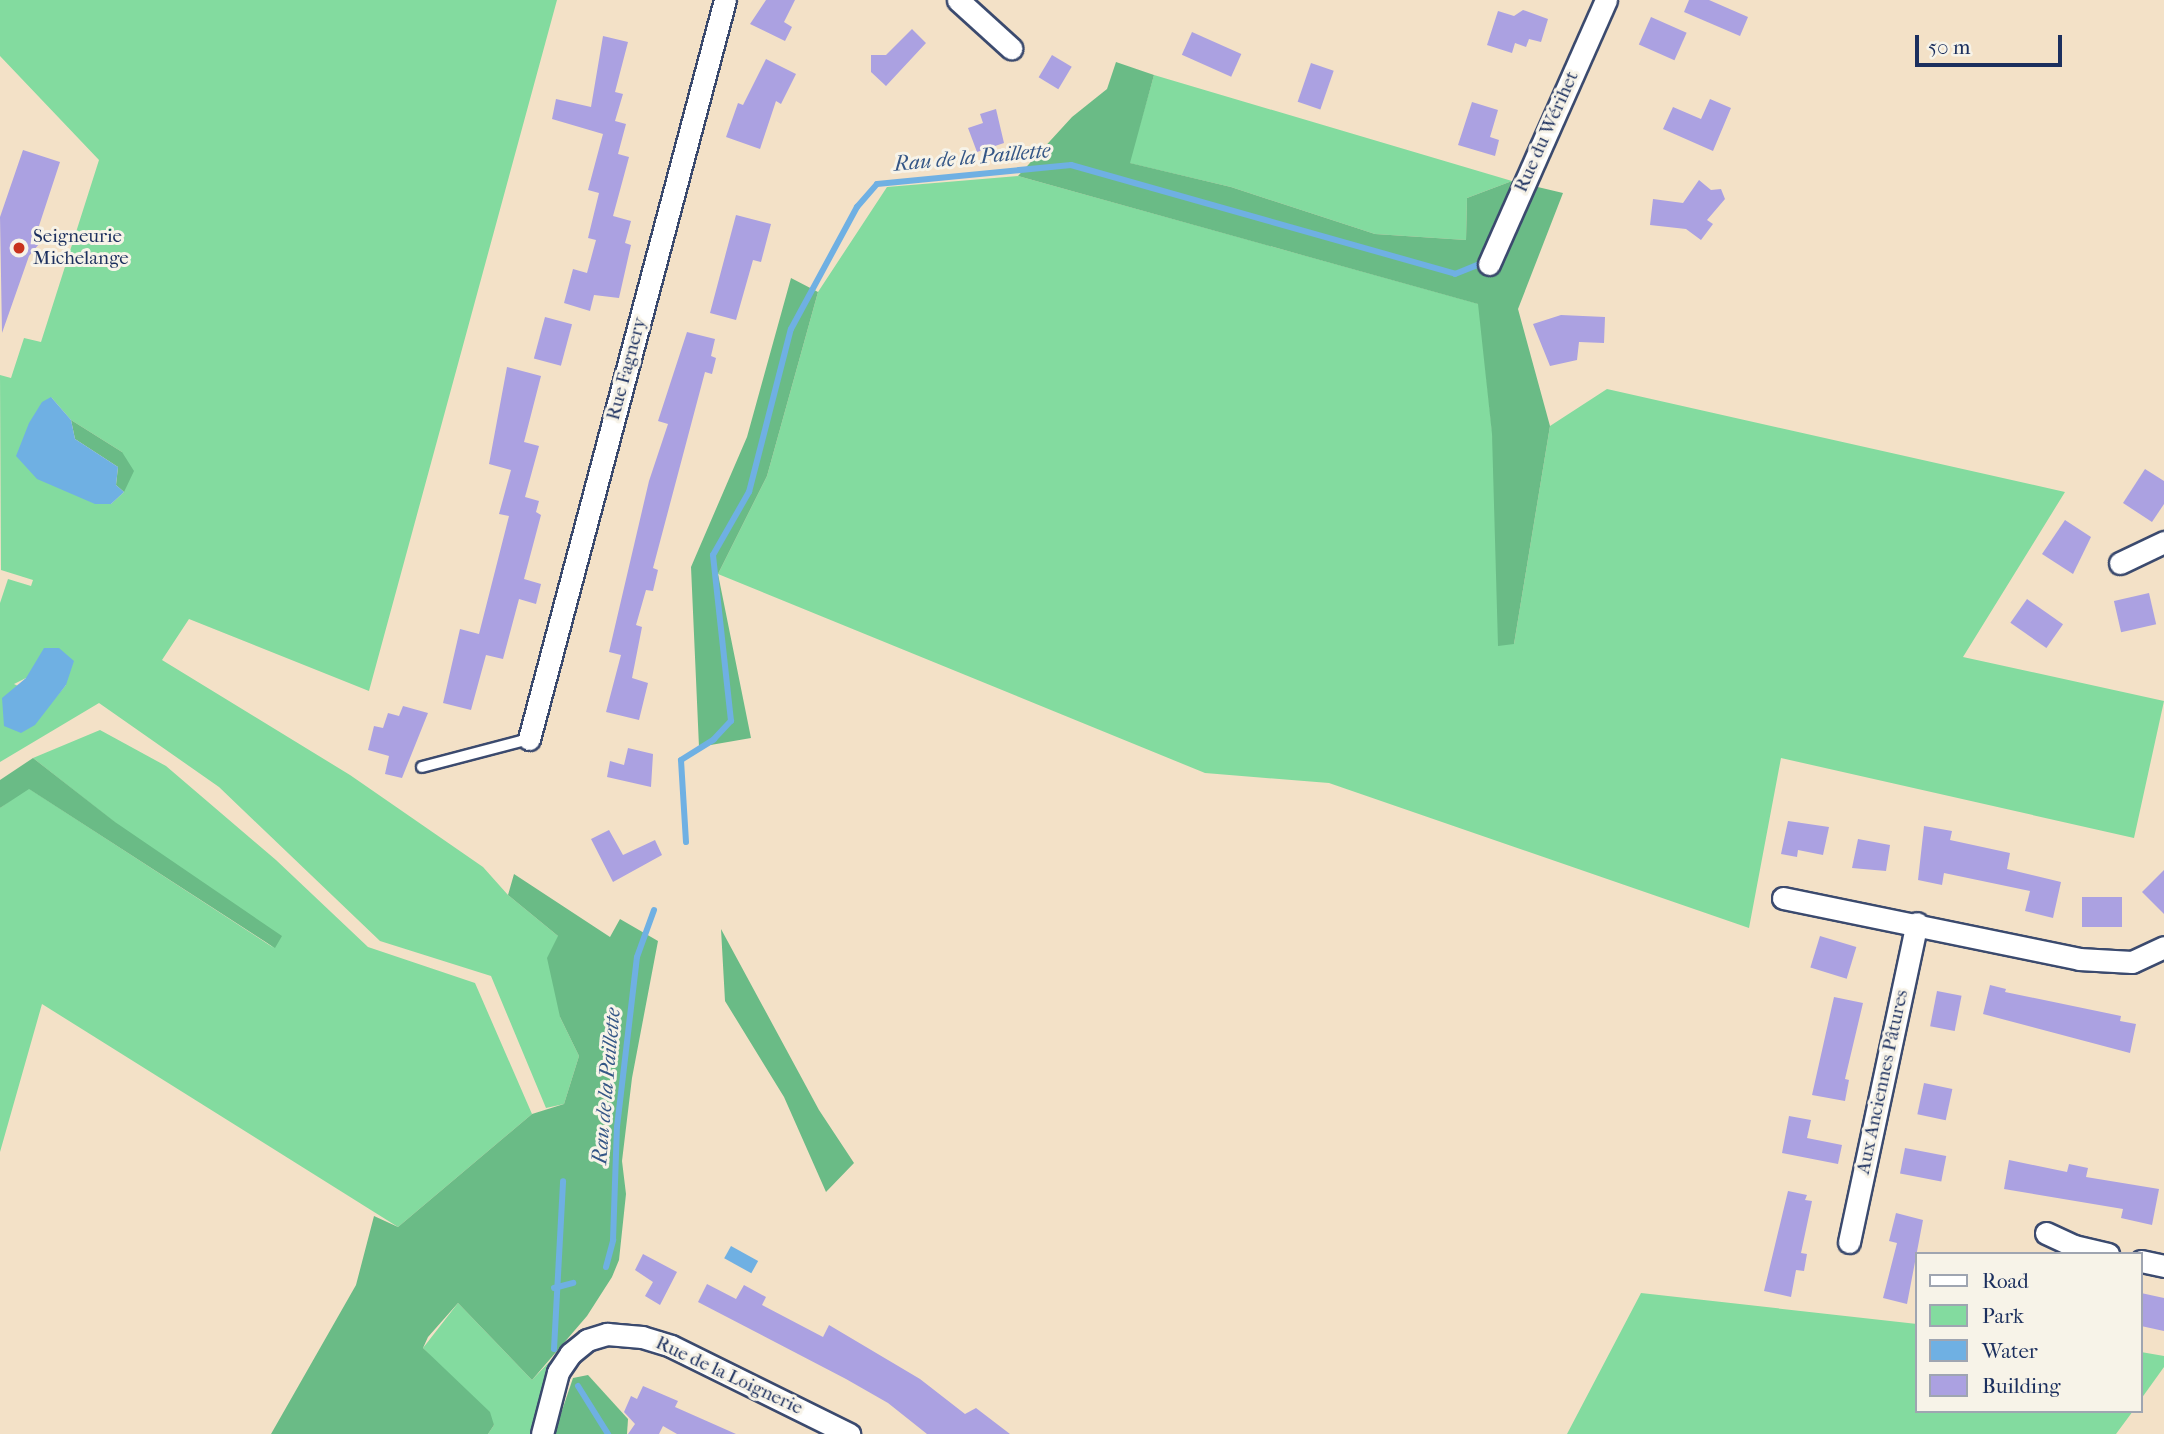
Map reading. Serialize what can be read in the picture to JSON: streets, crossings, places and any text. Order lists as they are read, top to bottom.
{
  "streets": {
    "street": [
      "Rue du Wérihet",
      "Rue Fagnery",
      "Aux Anciennes Pâtures",
      "Rue de la Loignerie"
    ]
  },
  "water": ["Rau de la Paillette"],
  "places": ["Seigneurie Michelange"],
  "legend": [
    "Road",
    "Park",
    "Water",
    "Building"
  ],
  "scale_bar": "50 m"
}
